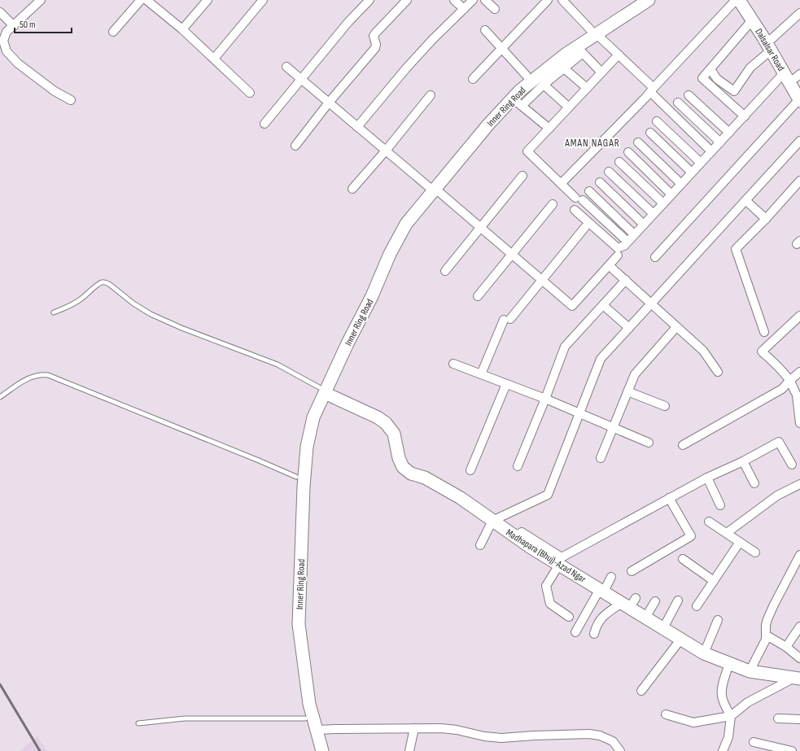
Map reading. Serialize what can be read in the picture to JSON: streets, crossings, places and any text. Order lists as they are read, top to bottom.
{
  "streets": {
    "main road": ["Dalsalsar Road", "Inner Ring Road", "Madhapara (Bhuj)-Azad Ngar"]
  },
  "crossings": [
    ["Inner Ring Road", "Madhapara (Bhuj)-Azad Ngar"]
  ],
  "districts": ["AMAN NAGAR"],
  "scale_bar": "50 m"
}
